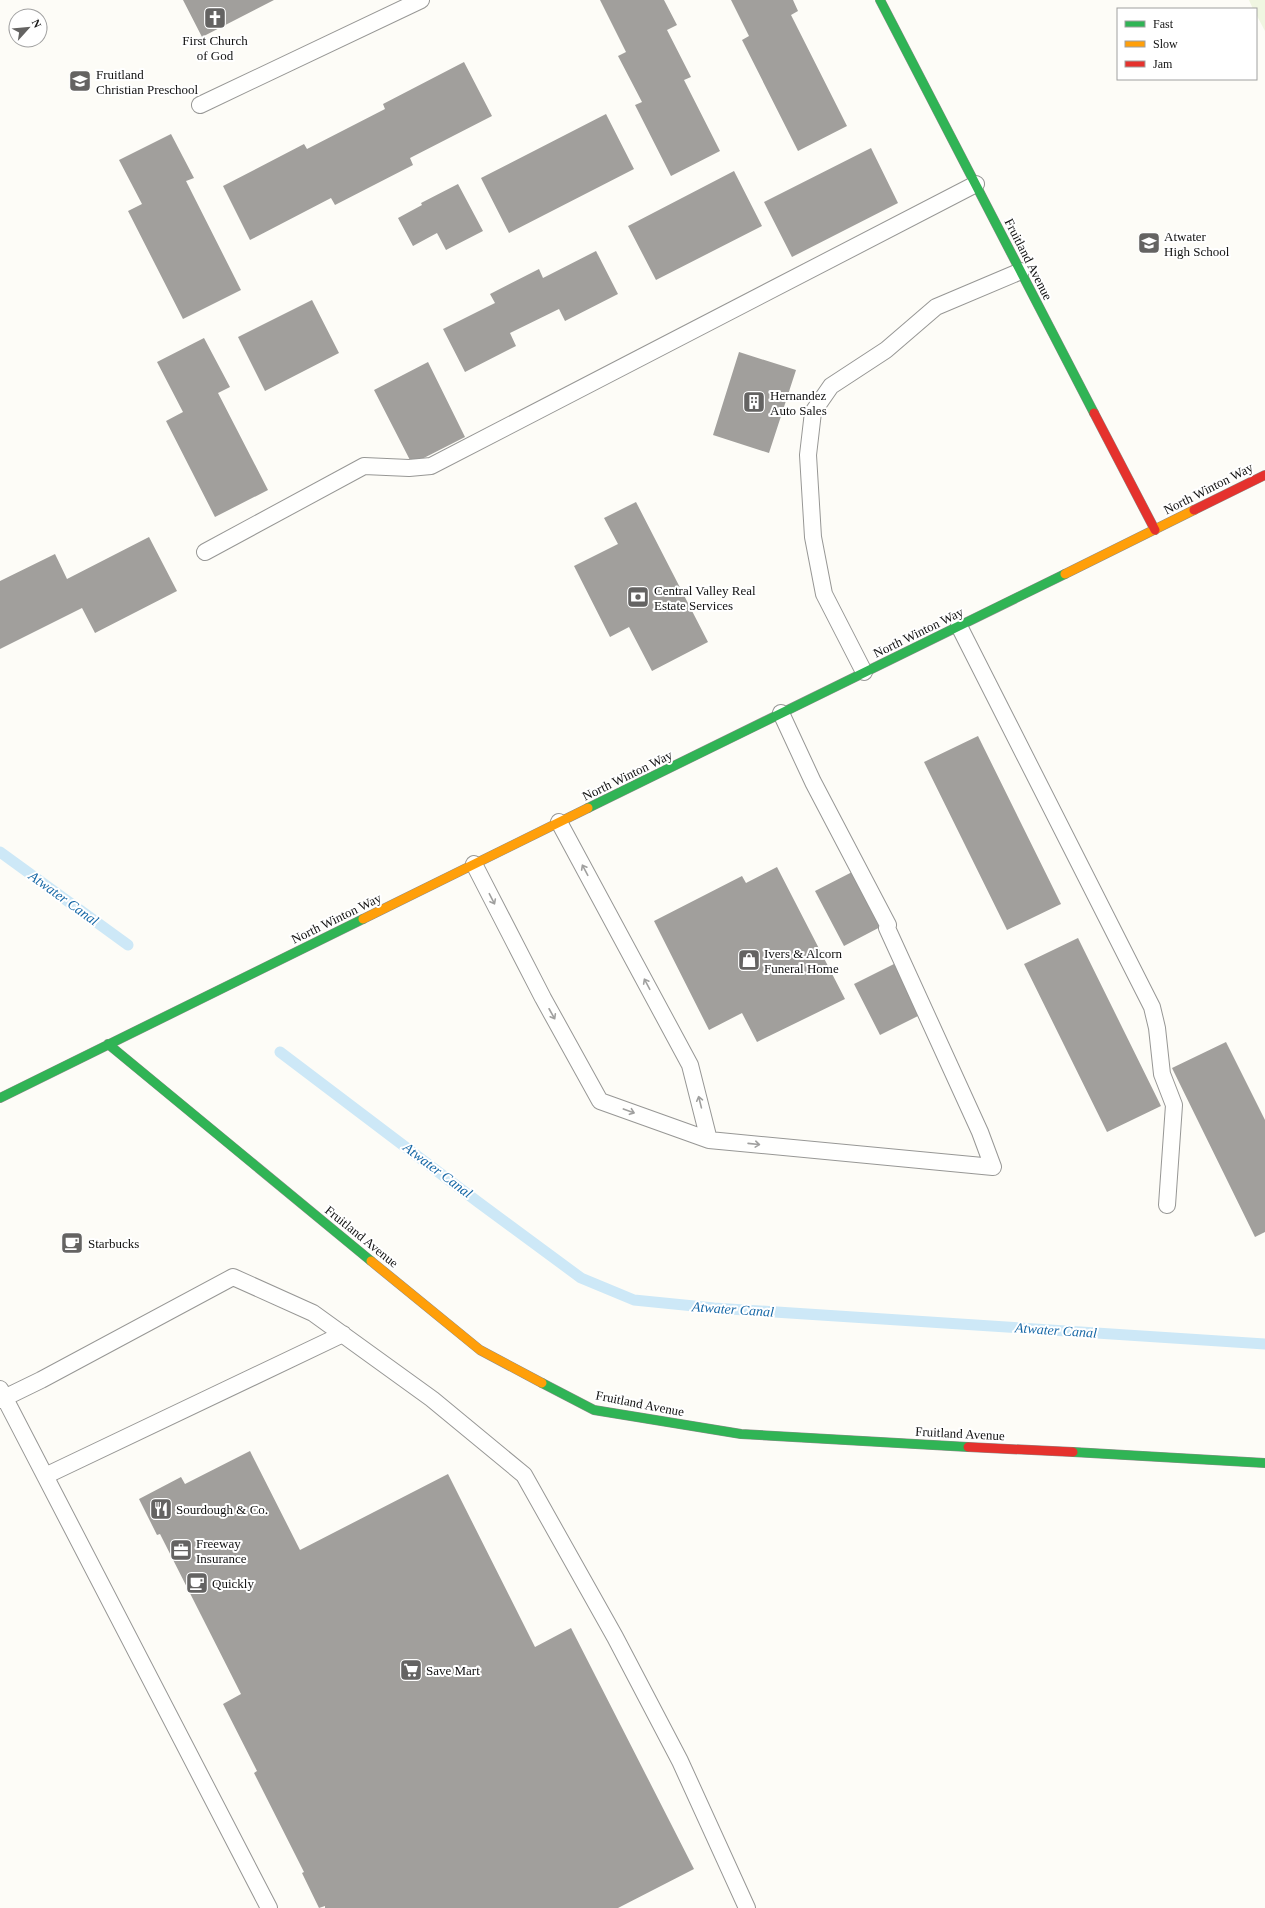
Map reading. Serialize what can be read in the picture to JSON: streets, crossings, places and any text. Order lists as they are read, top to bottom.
{
  "streets": {
    "street": ["Fruitland Avenue", "North Winton Way"]
  },
  "crossings": [
    ["Fruitland Avenue", "North Winton Way"]
  ],
  "water": ["Atwater Canal"],
  "places": {
    "church": ["First Church of God"],
    "school or university": ["Fruitland Christian Preschool", "Atwater High School"],
    "building": ["Hernandez Auto Sales"],
    "bank": ["Central Valley Real Estate Services"],
    "shop": ["Ivers & Alcorn Funeral Home"],
    "cafe": ["Starbucks", "Quickly"],
    "restaurant": ["Sourdough & Co."],
    "office": ["Freeway Insurance"],
    "supermarket": ["Save Mart"]
  },
  "legend": ["Fast", "Slow", "Jam"],
  "north": "top right"
}
